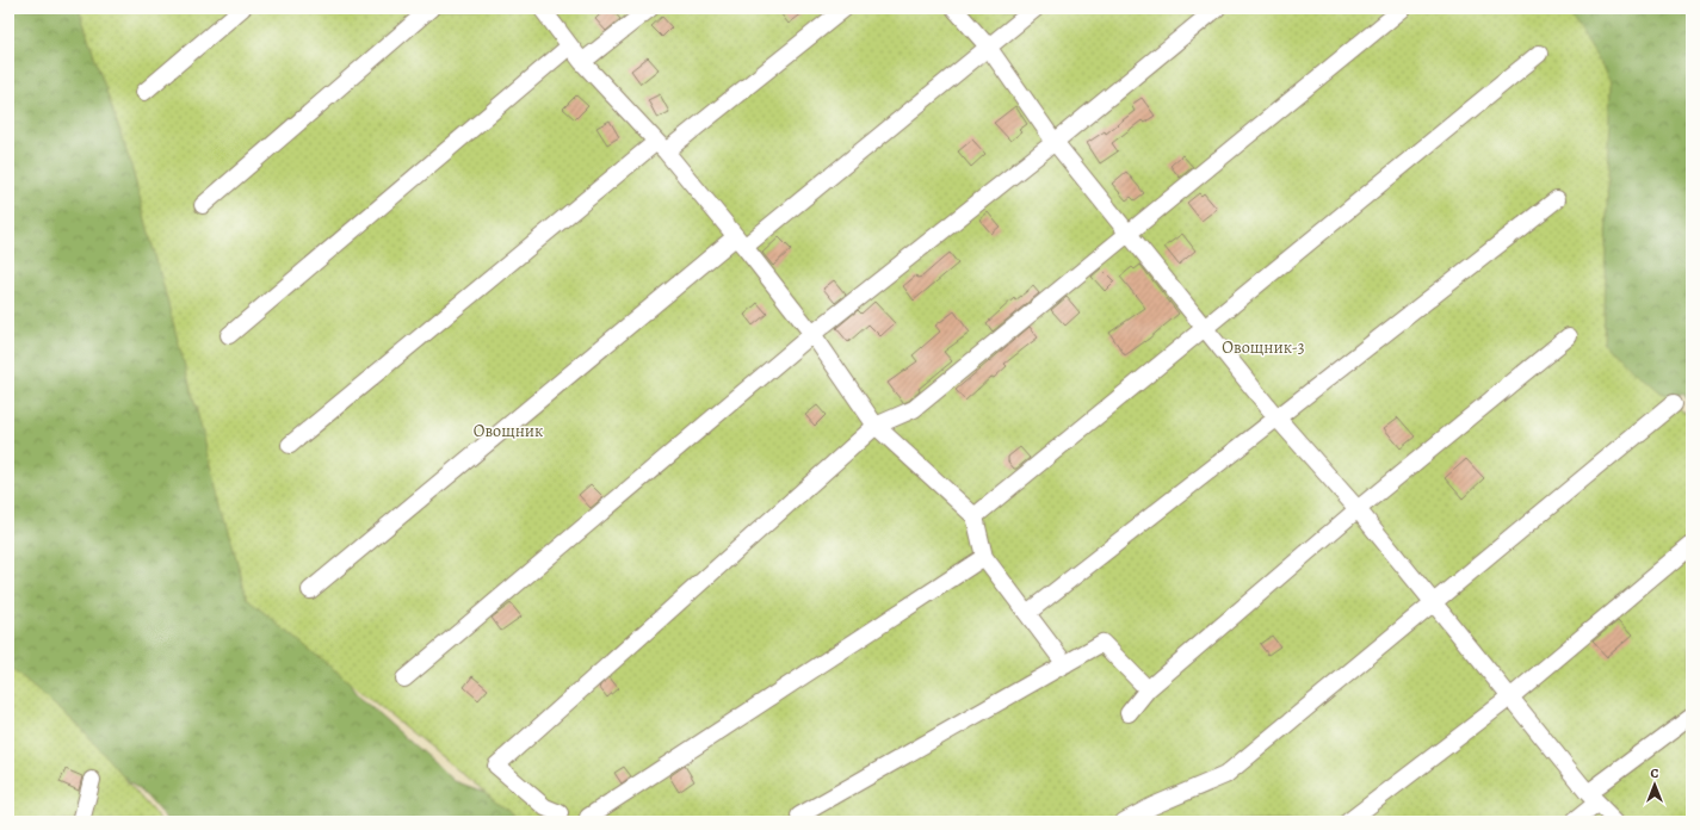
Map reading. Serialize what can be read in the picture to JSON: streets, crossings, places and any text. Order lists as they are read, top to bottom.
{
  "parks": ["Овощник-3", "Овощник"],
  "north": "top"
}
